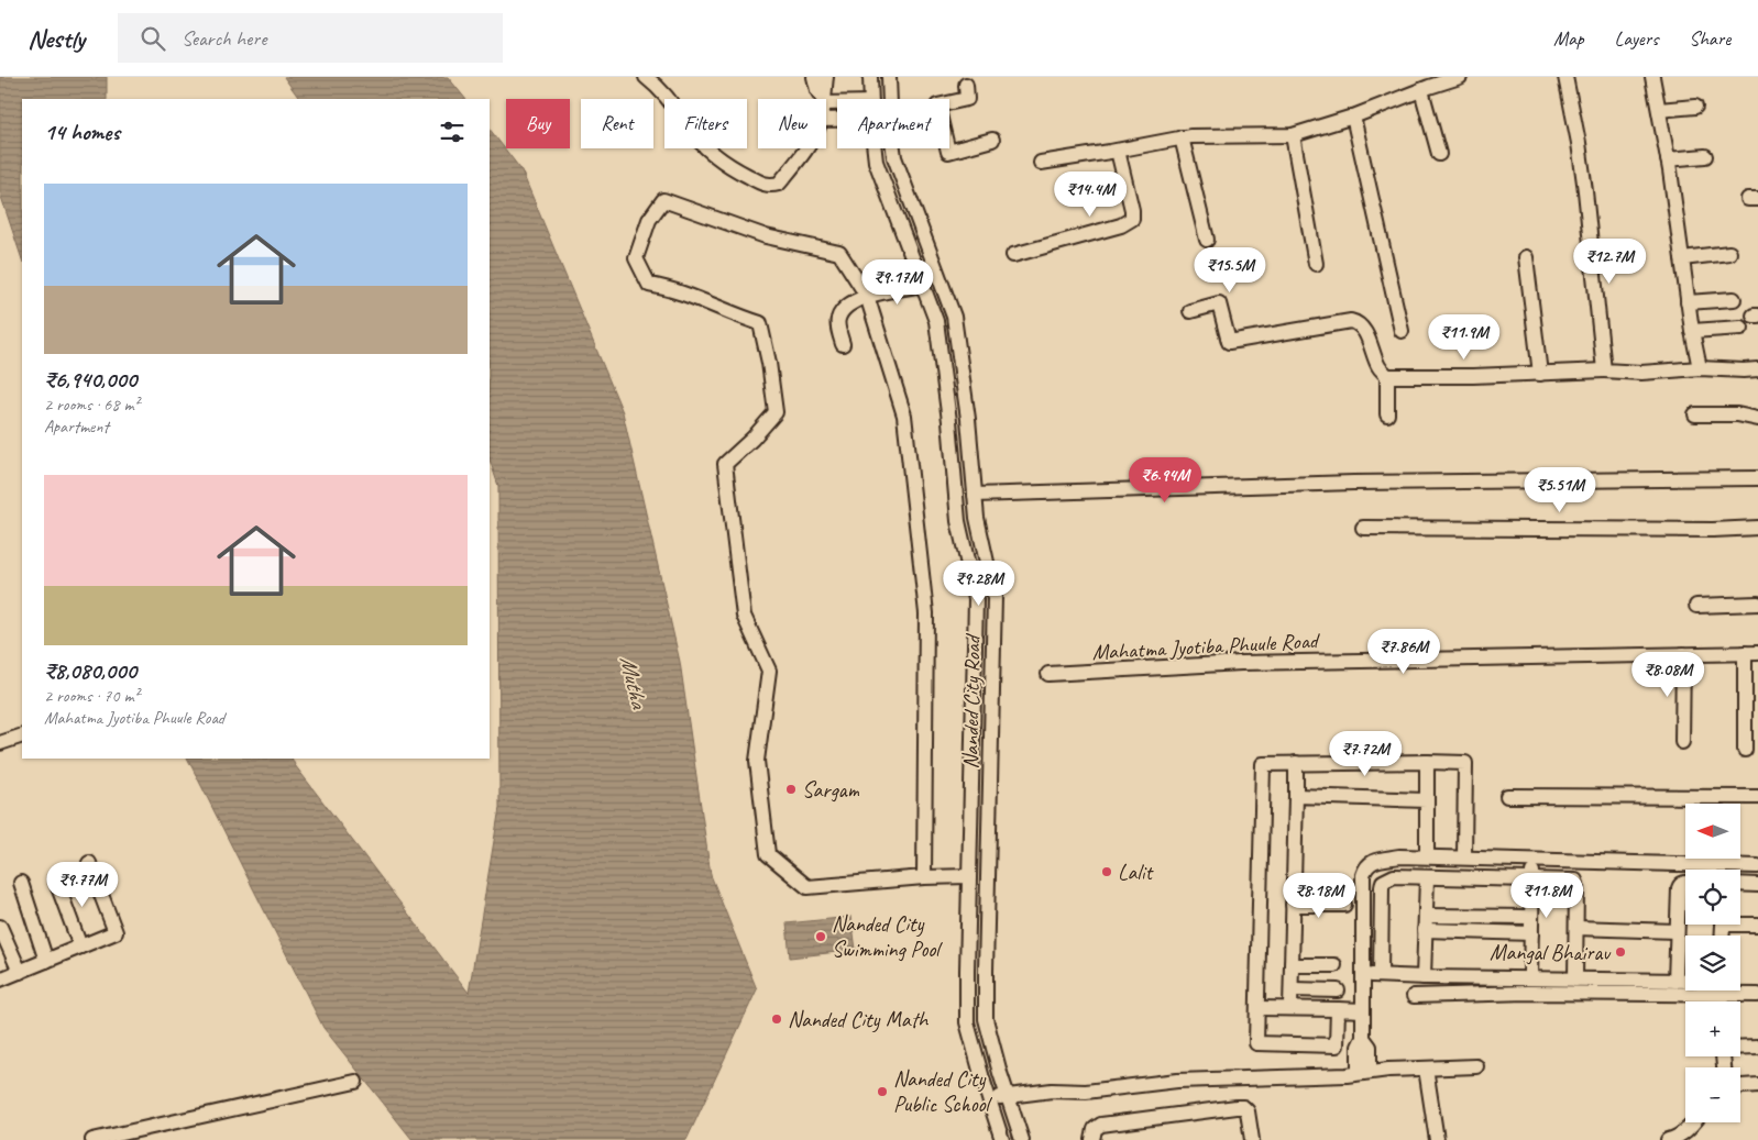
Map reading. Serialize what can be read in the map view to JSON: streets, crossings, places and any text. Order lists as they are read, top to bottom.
{
  "streets": {
    "street": ["Mahatma Jyotiba Phuule Road", "Nanded City Road"]
  },
  "water": ["Mutha"],
  "places": [
    "Sargam",
    "Lalit",
    "Nanded City Swimming Pool",
    "Mangal Bhairav",
    "Nanded City Math",
    "Nanded City Public School"
  ],
  "north": "left",
  "page": {
    "header": "Nestly",
    "search": "Search here",
    "nav": ["Map", "Layers", "Share"],
    "chip": [
      "Buy",
      "Rent",
      "Filters",
      "New",
      "Apartment"
    ],
    "heading": "14 homes",
    "list": [
      {
        "name": "₹6,940,000",
        "note": "2 rooms · 68 m² · Apartment"
      },
      {
        "name": "₹8,080,000",
        "note": "2 rooms · 70 m² · Mahatma Jyotiba Phuule Road"
      }
    ],
    "price": [
      "₹14.4M",
      "₹12.7M",
      "₹15.5M",
      "₹9.17M",
      "₹11.9M",
      "₹6.94M",
      "₹5.51M",
      "₹9.28M",
      "₹7.86M",
      "₹8.08M",
      "₹7.72M",
      "₹9.77M",
      "₹8.18M",
      "₹11.8M"
    ],
    "map_buttons": ["+", "−"]
  }
}
